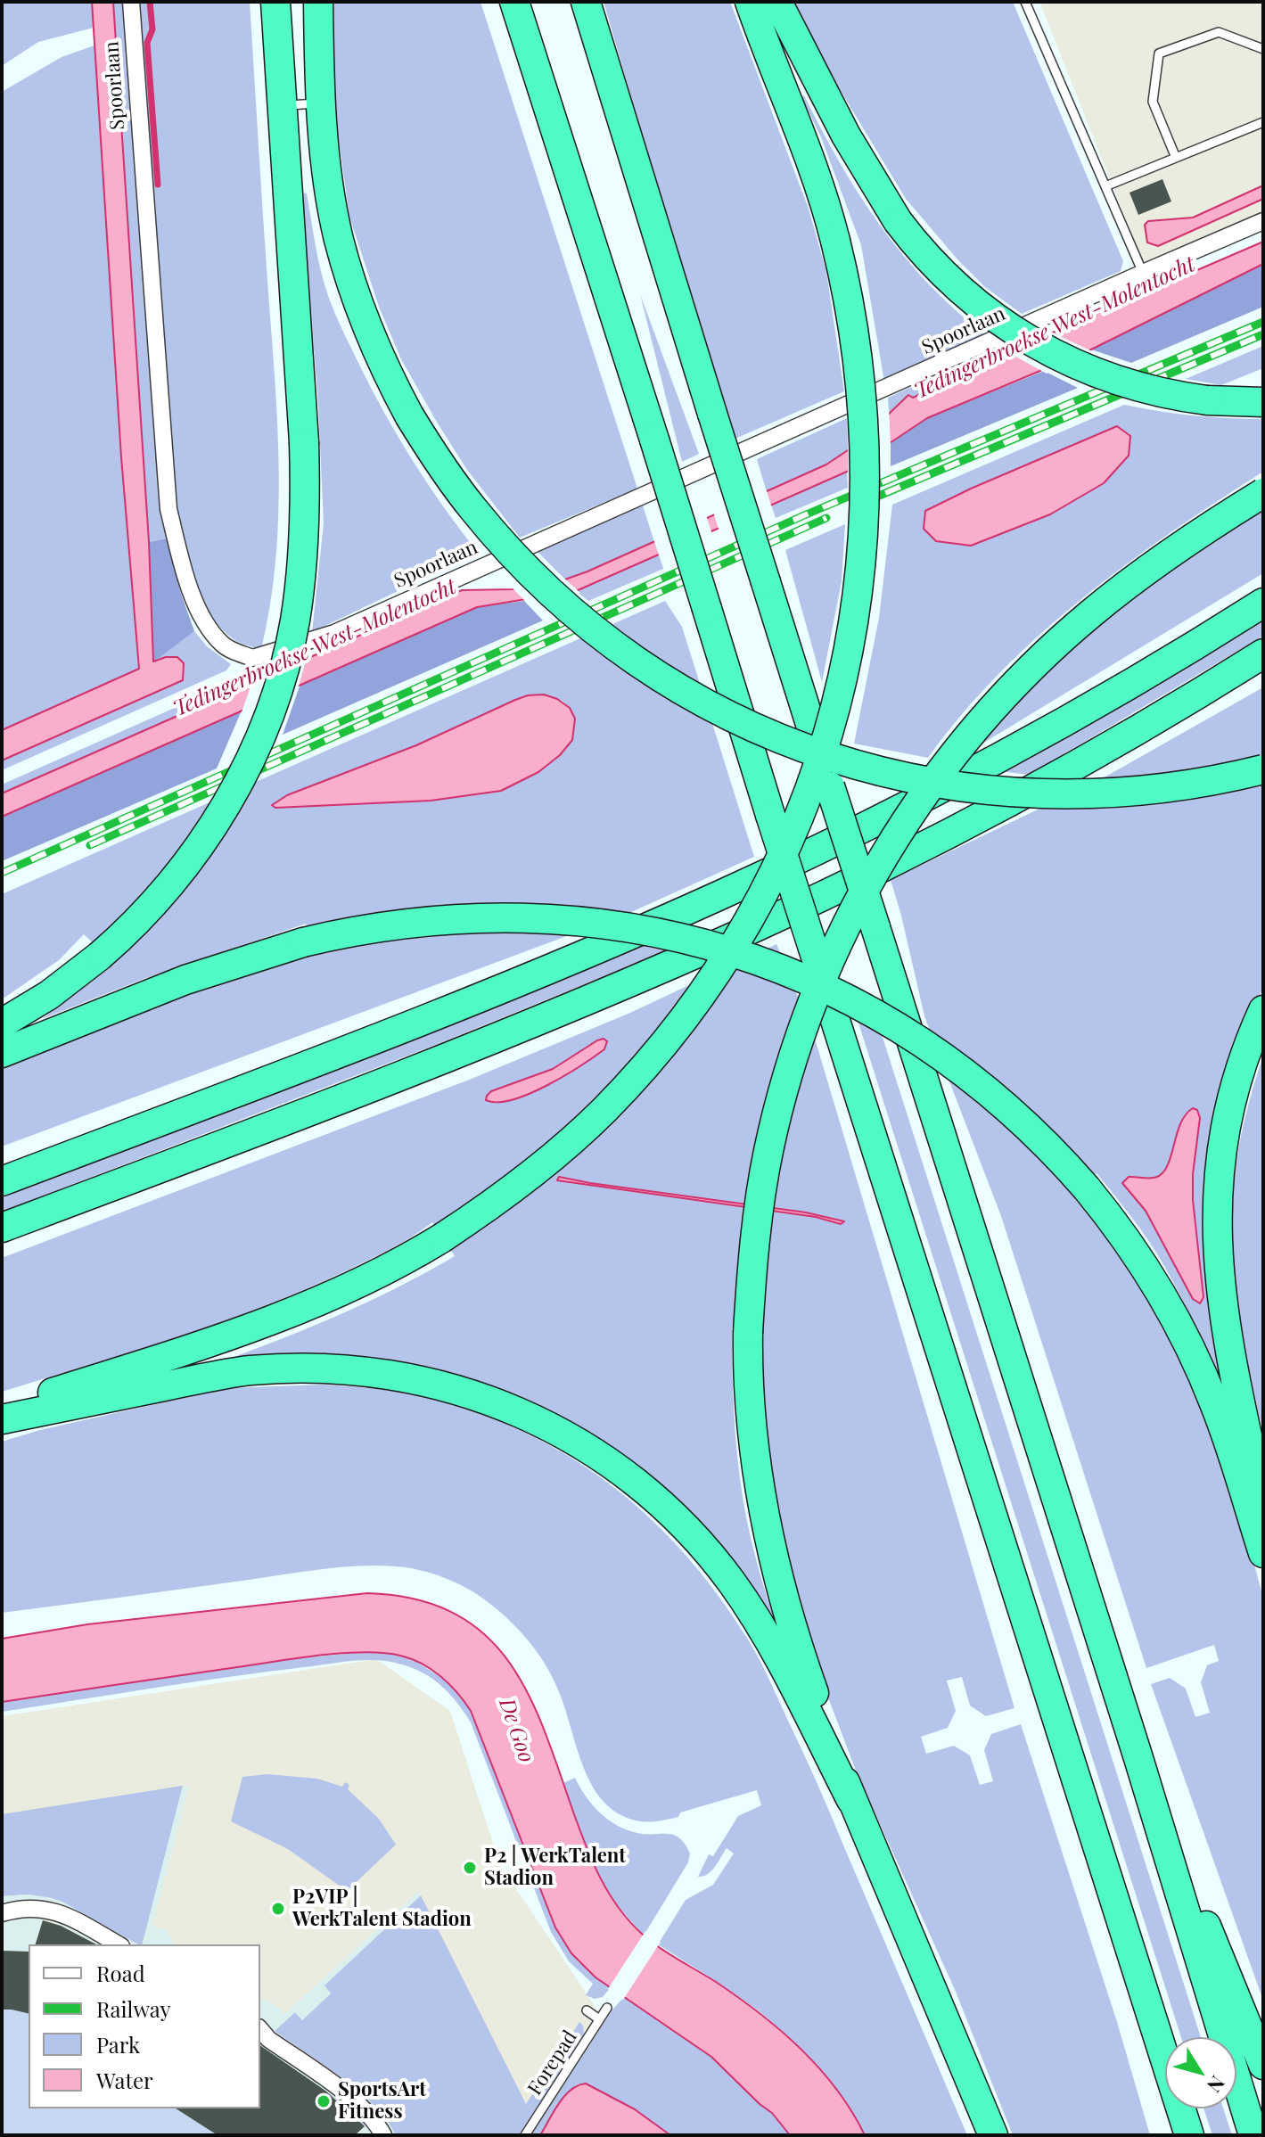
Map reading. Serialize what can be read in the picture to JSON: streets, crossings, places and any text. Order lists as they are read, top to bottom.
{
  "streets": {
    "street": ["Spoorlaan"],
    "lane": ["Forepad"]
  },
  "water": ["Tedingerbroekse West-Molentocht", "De Goo"],
  "places": ["P2 | WerkTalent Stadion", "P2VIP | WerkTalent Stadion", "SportsArt Fitness"],
  "legend": [
    "Road",
    "Railway",
    "Park",
    "Water"
  ],
  "north": "bottom right"
}
